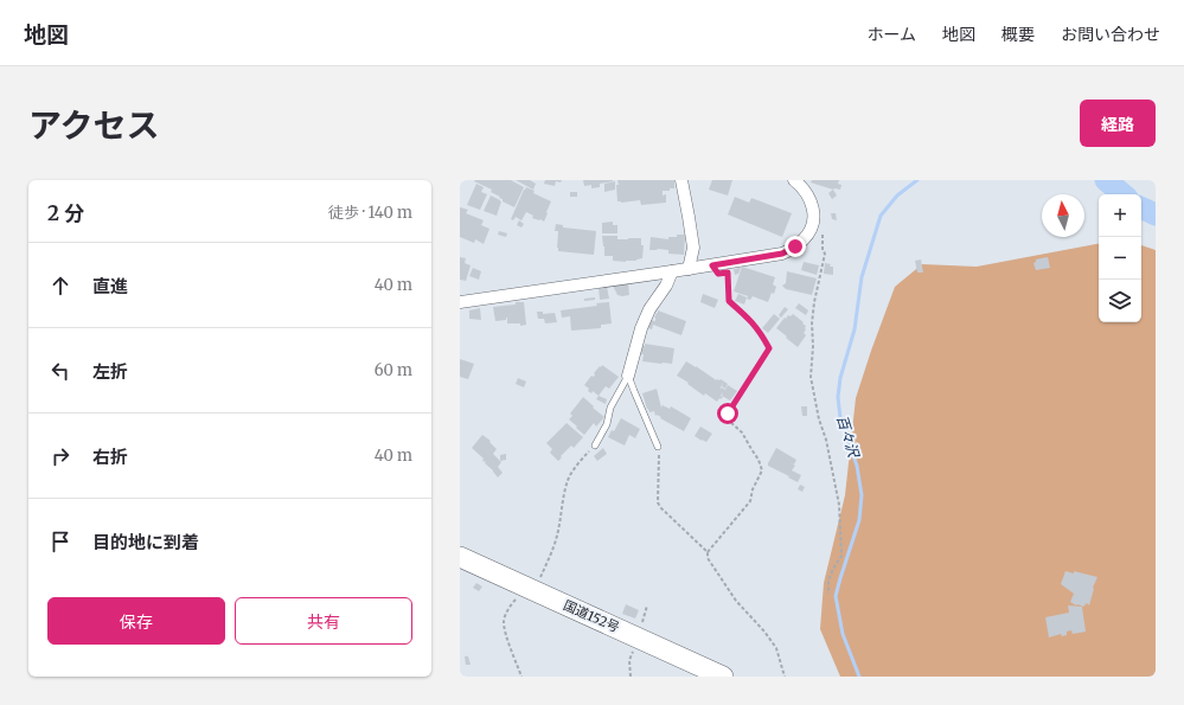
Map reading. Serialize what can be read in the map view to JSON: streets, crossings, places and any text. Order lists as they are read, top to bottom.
{
  "streets": {
    "highway": ["国道152号"]
  },
  "water": ["百々沢"],
  "north": "top",
  "page": {
    "header": "地図",
    "nav": [
      "ホーム",
      "地図",
      "概要",
      "お問い合わせ"
    ],
    "title": "アクセス",
    "buttons": [
      "経路",
      ["保存", "共有"]
    ],
    "heading": ["2 分", "徒歩 · 140 m"],
    "map_buttons": ["+", "−"],
    "list": [
      ["直進", "40 m"],
      ["左折", "60 m"],
      ["右折", "40 m"],
      "目的地に到着"
    ]
  }
}
